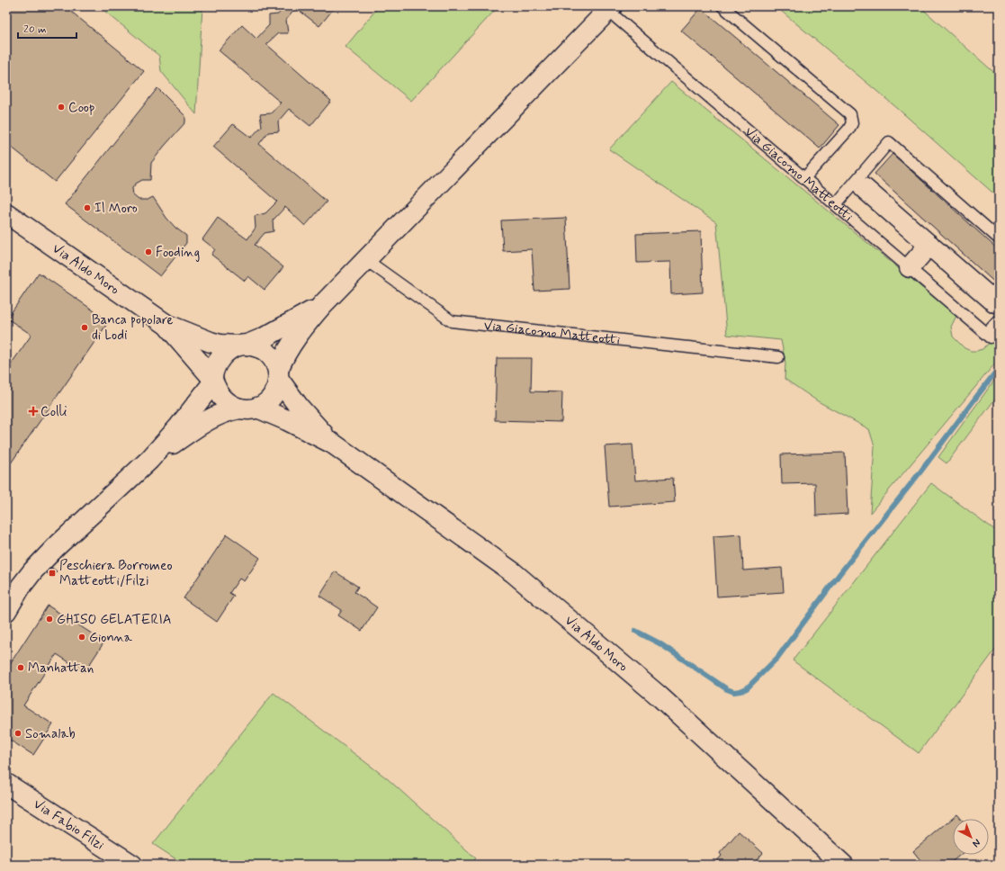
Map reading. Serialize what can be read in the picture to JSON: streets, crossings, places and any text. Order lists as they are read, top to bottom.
{
  "streets": {
    "street": ["Via Giacomo Matteotti", "Via Aldo Moro", "Via Fabio Filzi"]
  },
  "crossings": [
    ["Via Giacomo Matteotti", "Via Aldo Moro"]
  ],
  "places": {
    "other": [
      "Coop",
      "Il Moro",
      "Fooding",
      "Banca popolare di Lodi",
      "GHISO GELATERIA",
      "Gionna",
      "Manhattan",
      "Somalab"
    ],
    "health": ["Colli"],
    "transit": ["Peschiera Borromeo Matteotti/Filzi"]
  },
  "scale_bar": "20 m",
  "north": "bottom right"
}
